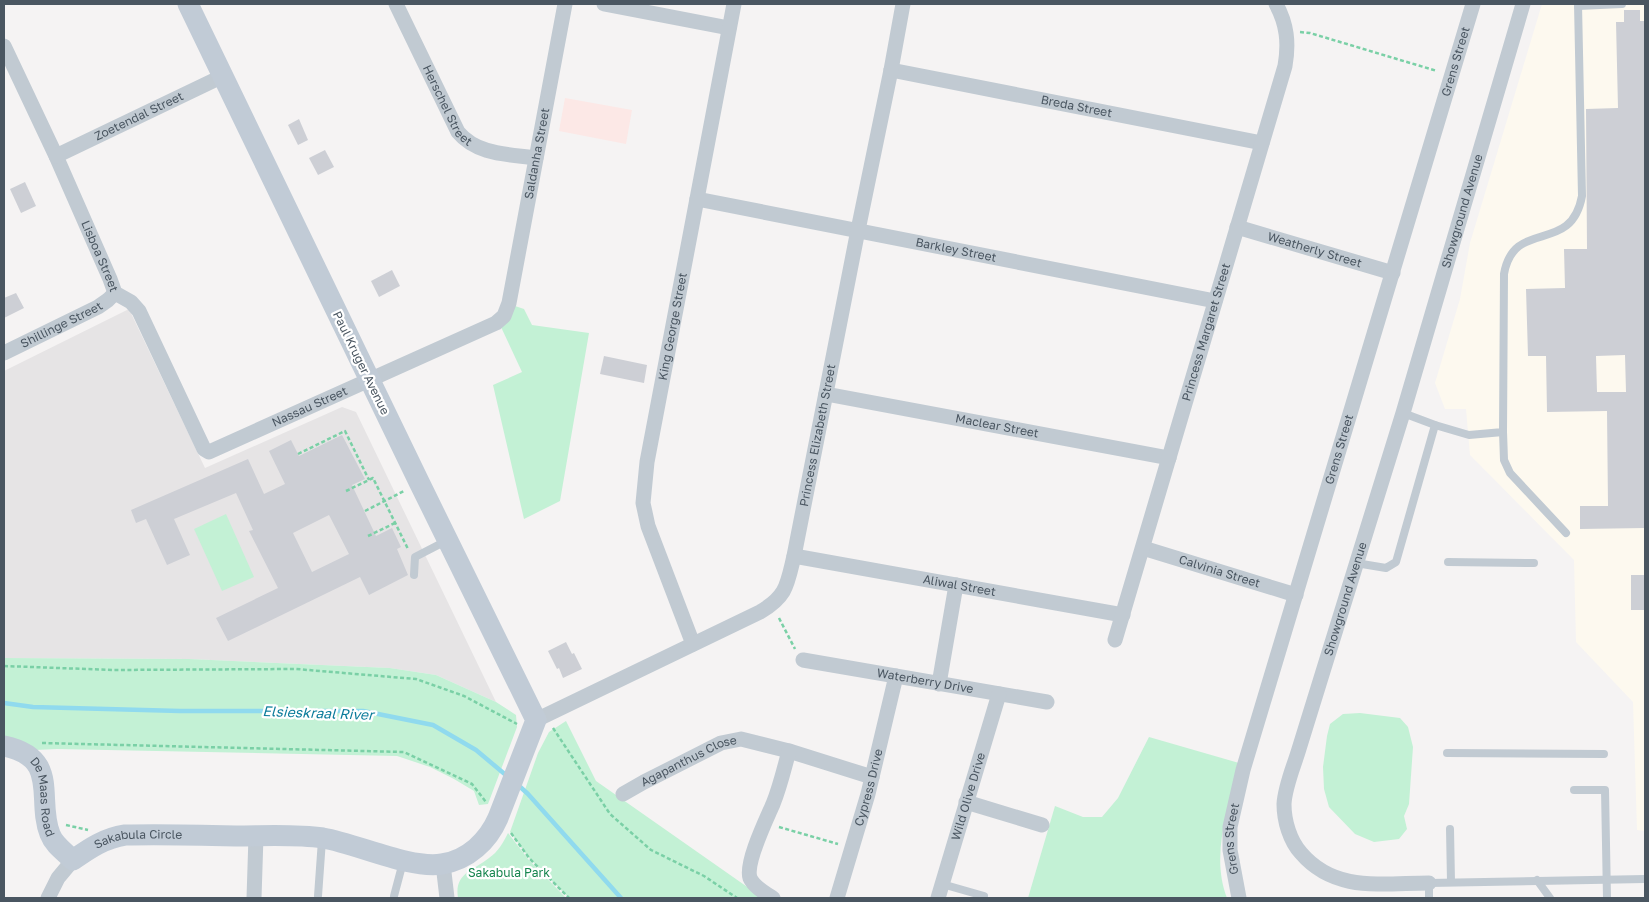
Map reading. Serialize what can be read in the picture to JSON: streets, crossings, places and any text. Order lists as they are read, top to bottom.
{
  "streets": {
    "street": [
      "Grens Street",
      "Herschel Street",
      "Breda Street",
      "Zoetendal Street",
      "Saldanha Street",
      "Showground Avenue",
      "Barkley Street",
      "Weatherly Street",
      "Lisboa Street",
      "Shillinge Street",
      "King George Street",
      "Princess Margaret Street",
      "Paul Kruger Avenue",
      "Nassau Street",
      "Maclear Street",
      "Princess Elizabeth Street",
      "Calvinia Street",
      "Aliwal Street",
      "Waterberry Drive",
      "Agapanthus Close",
      "Cypress Drive",
      "Wild Olive Drive",
      "De Maas Road",
      "Sakabula Circle"
    ]
  },
  "crossings": [
    ["Grens Street", "Weatherly Street"],
    ["Grens Street", "Calvinia Street"],
    ["Herschel Street", "Saldanha Street"],
    ["Breda Street", "Princess Margaret Street"],
    ["Breda Street", "Princess Elizabeth Street"],
    ["Zoetendal Street", "Lisboa Street"],
    ["Zoetendal Street", "Paul Kruger Avenue"],
    ["Saldanha Street", "Nassau Street"],
    ["Barkley Street", "King George Street"],
    ["Barkley Street", "Princess Margaret Street"],
    ["Barkley Street", "Princess Elizabeth Street"],
    ["Weatherly Street", "Princess Margaret Street"],
    ["Lisboa Street", "Shillinge Street"],
    ["Lisboa Street", "Nassau Street"],
    ["King George Street", "Princess Elizabeth Street"],
    ["Princess Margaret Street", "Maclear Street"],
    ["Princess Margaret Street", "Calvinia Street"],
    ["Princess Margaret Street", "Aliwal Street"],
    ["Paul Kruger Avenue", "Nassau Street"],
    ["Paul Kruger Avenue", "Princess Elizabeth Street"],
    ["Paul Kruger Avenue", "Sakabula Circle"],
    ["Maclear Street", "Princess Elizabeth Street"],
    ["Princess Elizabeth Street", "Aliwal Street"],
    ["Princess Elizabeth Street", "Sakabula Circle"],
    ["Waterberry Drive", "Cypress Drive"],
    ["Waterberry Drive", "Wild Olive Drive"],
    ["Agapanthus Close", "Cypress Drive"],
    ["De Maas Road", "Sakabula Circle"]
  ],
  "water": ["Elsieskraal River"],
  "parks": ["Sakabula Park"]
}
